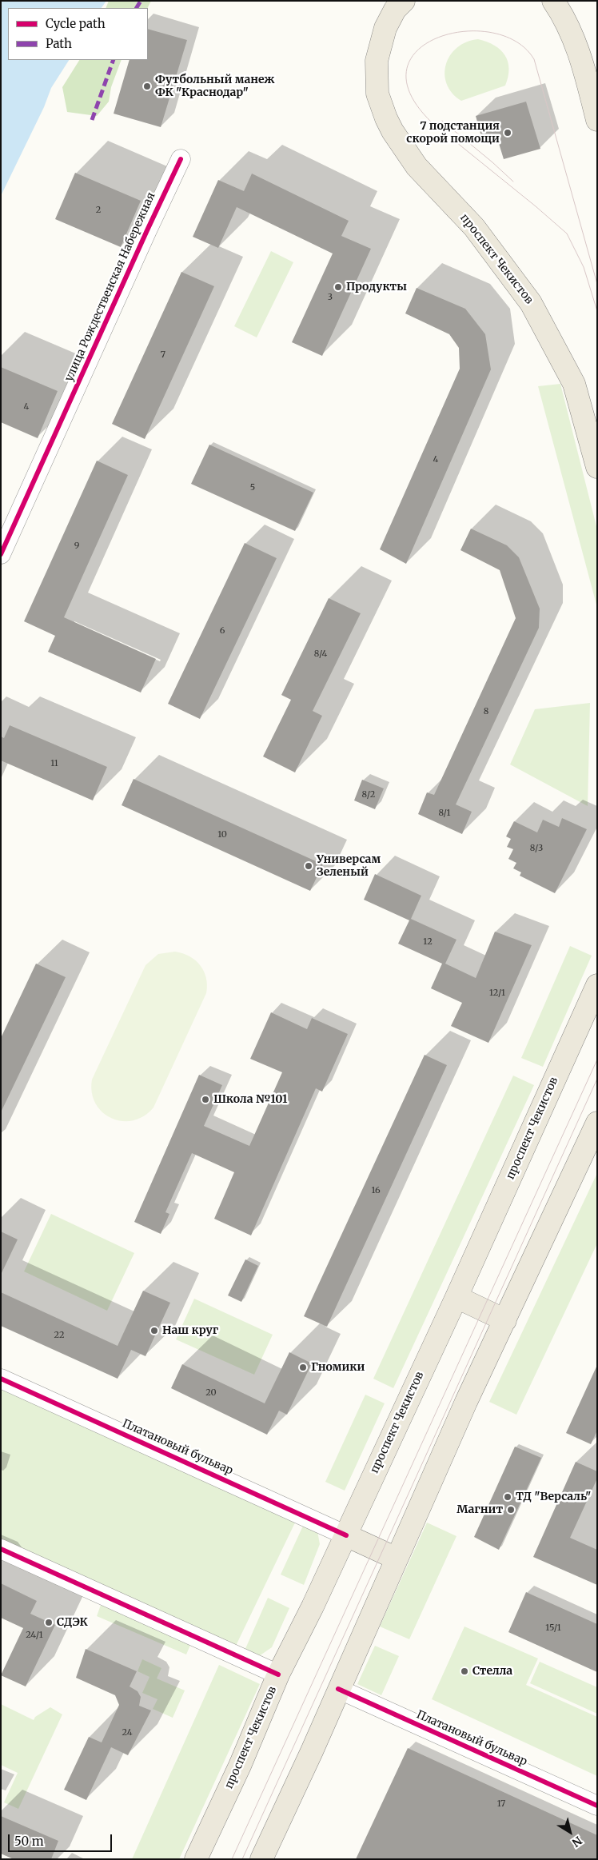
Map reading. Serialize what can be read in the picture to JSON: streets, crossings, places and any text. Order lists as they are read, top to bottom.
{
  "streets": {
    "main road": ["проспект Чекистов"],
    "street": ["улица Рождественская Набережная", "Платановый бульвар"]
  },
  "crossings": [
    ["проспект Чекистов", "Платановый бульвар"]
  ],
  "places": [
    "Футбольный манеж ФК \"Краснодар\"",
    "7 подстанция скорой помощи",
    "Продукты",
    "Универсам Зеленый",
    "Школа №101",
    "Наш круг",
    "Гномики",
    "ТД \"Версаль\"",
    "Магнит",
    "СДЭК",
    "Стелла"
  ],
  "house_numbers": [
    "2",
    "3",
    "7",
    "4",
    "4",
    "5",
    "9",
    "6",
    "8/4",
    "8",
    "11",
    "8/2",
    "8/1",
    "10",
    "8/3",
    "12",
    "12/1",
    "16",
    "22",
    "20",
    "15/1",
    "24/1",
    "24",
    "17"
  ],
  "legend": ["Cycle path", "Path"],
  "scale_bar": "50 m",
  "north": "bottom right"
}
